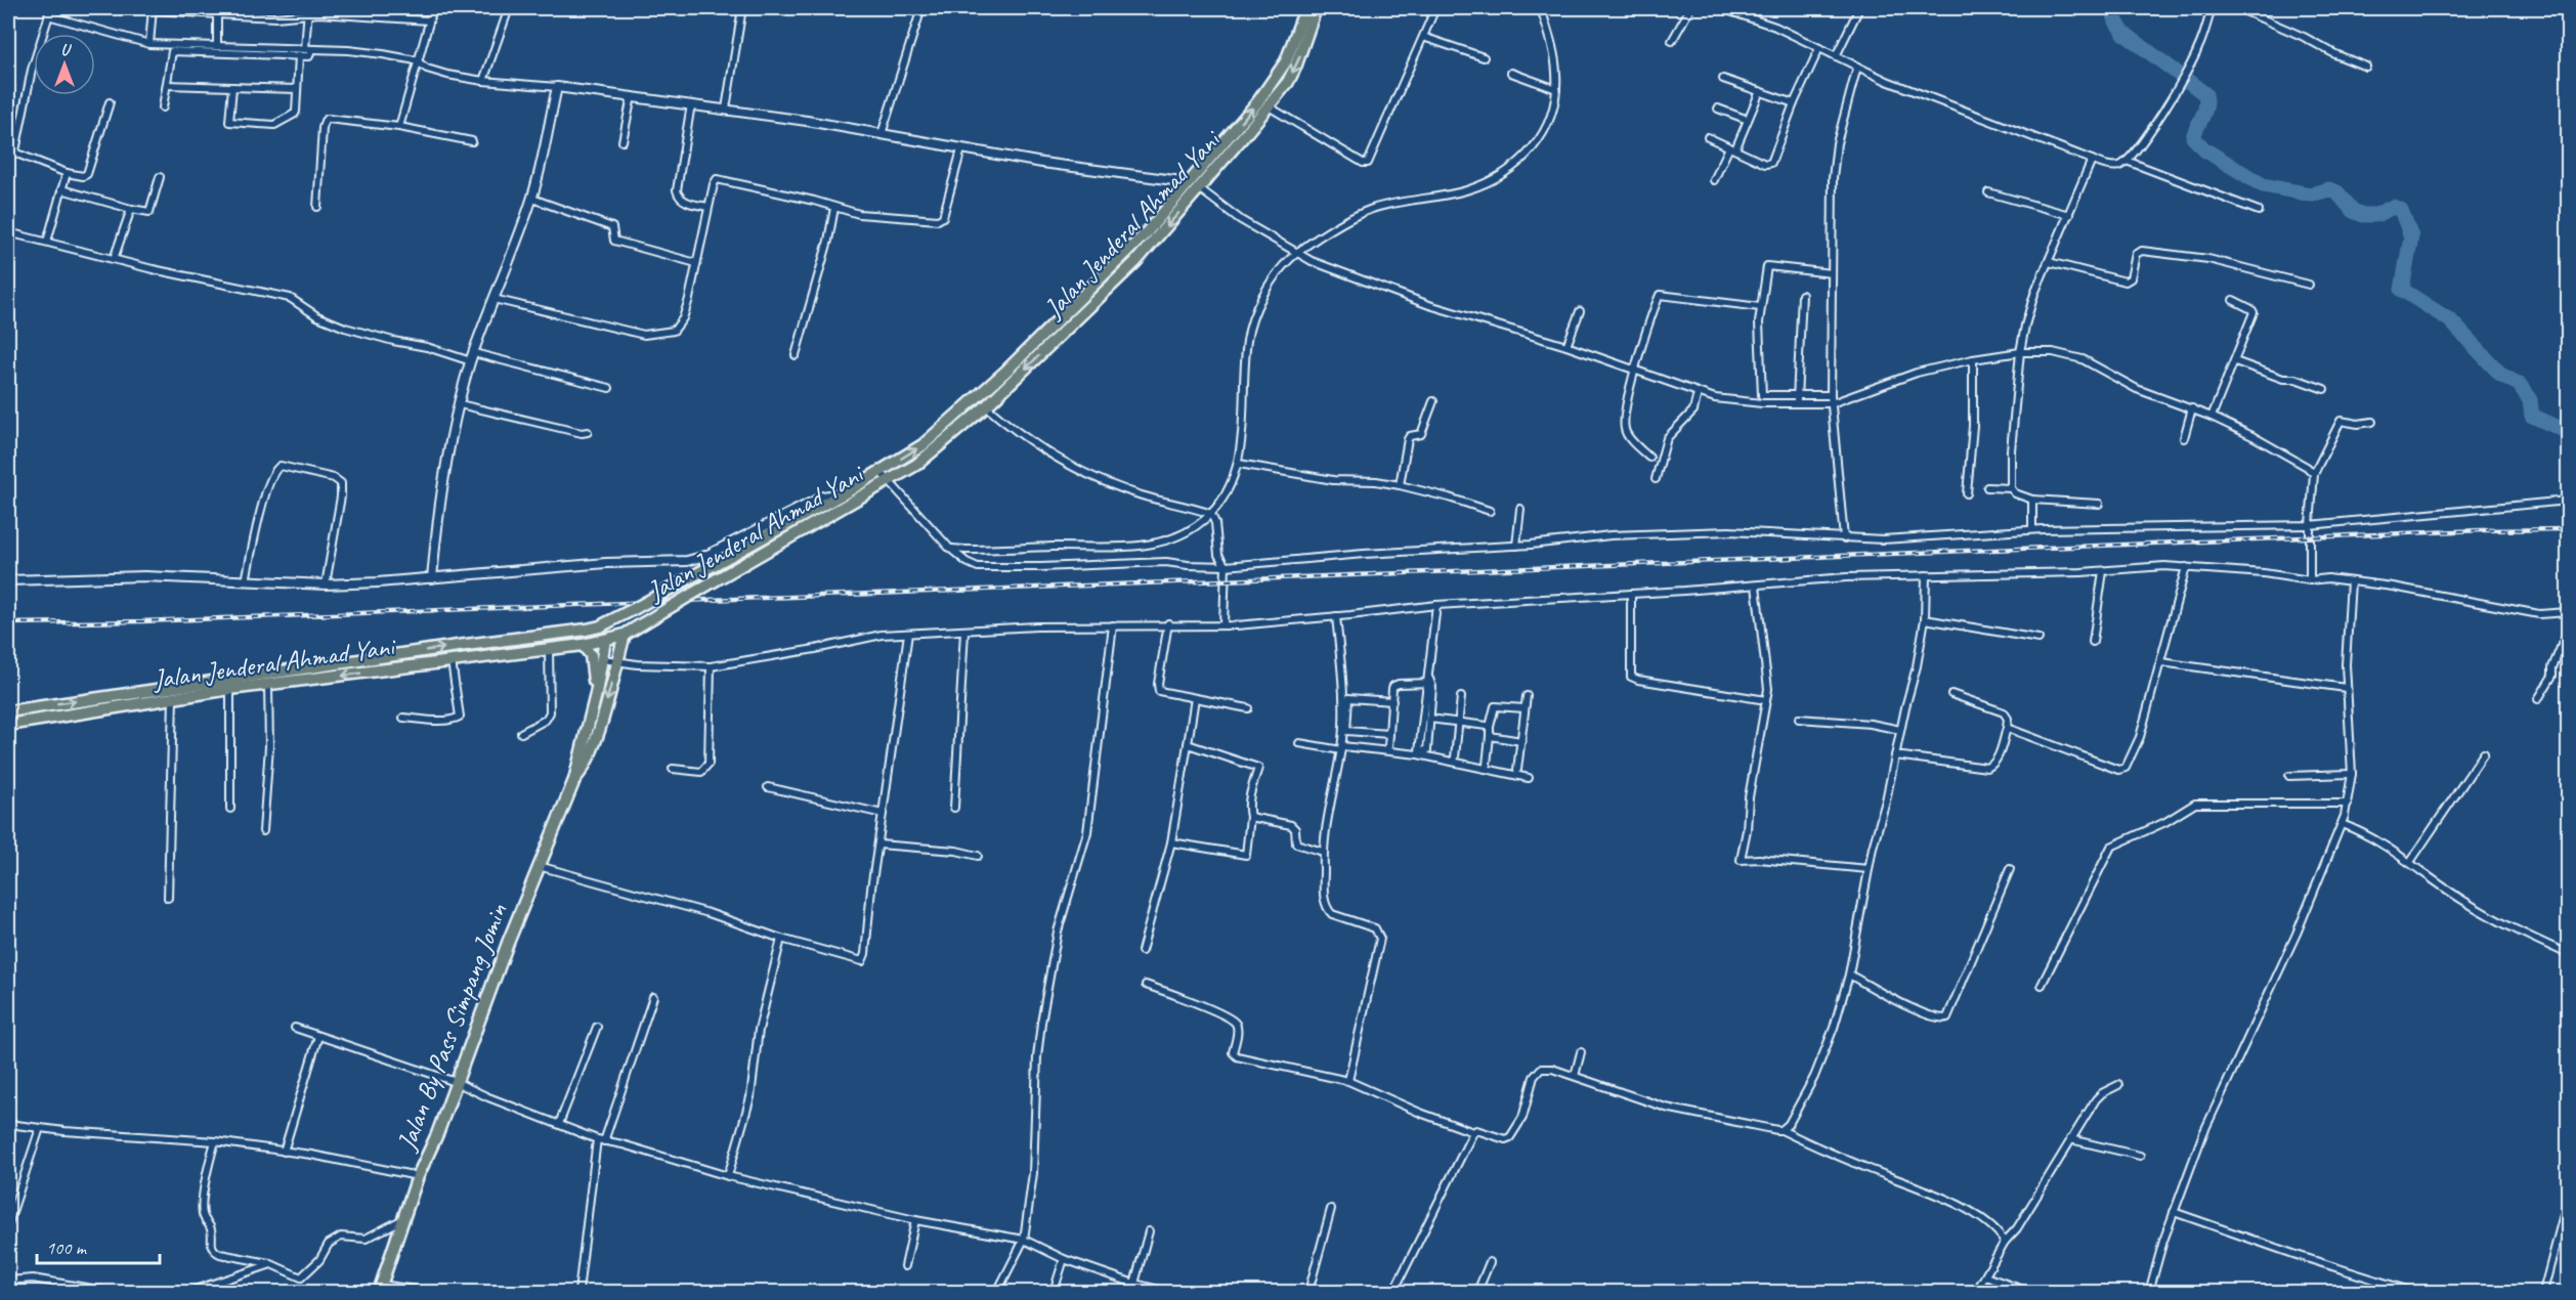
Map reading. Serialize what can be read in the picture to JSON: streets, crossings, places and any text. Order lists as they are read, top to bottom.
{
  "streets": {
    "highway": ["Jalan Jenderal Ahmad Yani", "Jalan By Pass Simpang Jomin"]
  },
  "crossings": [
    ["Jalan Jenderal Ahmad Yani", "Jalan By Pass Simpang Jomin"]
  ],
  "scale_bar": "100 m",
  "north": "top"
}
